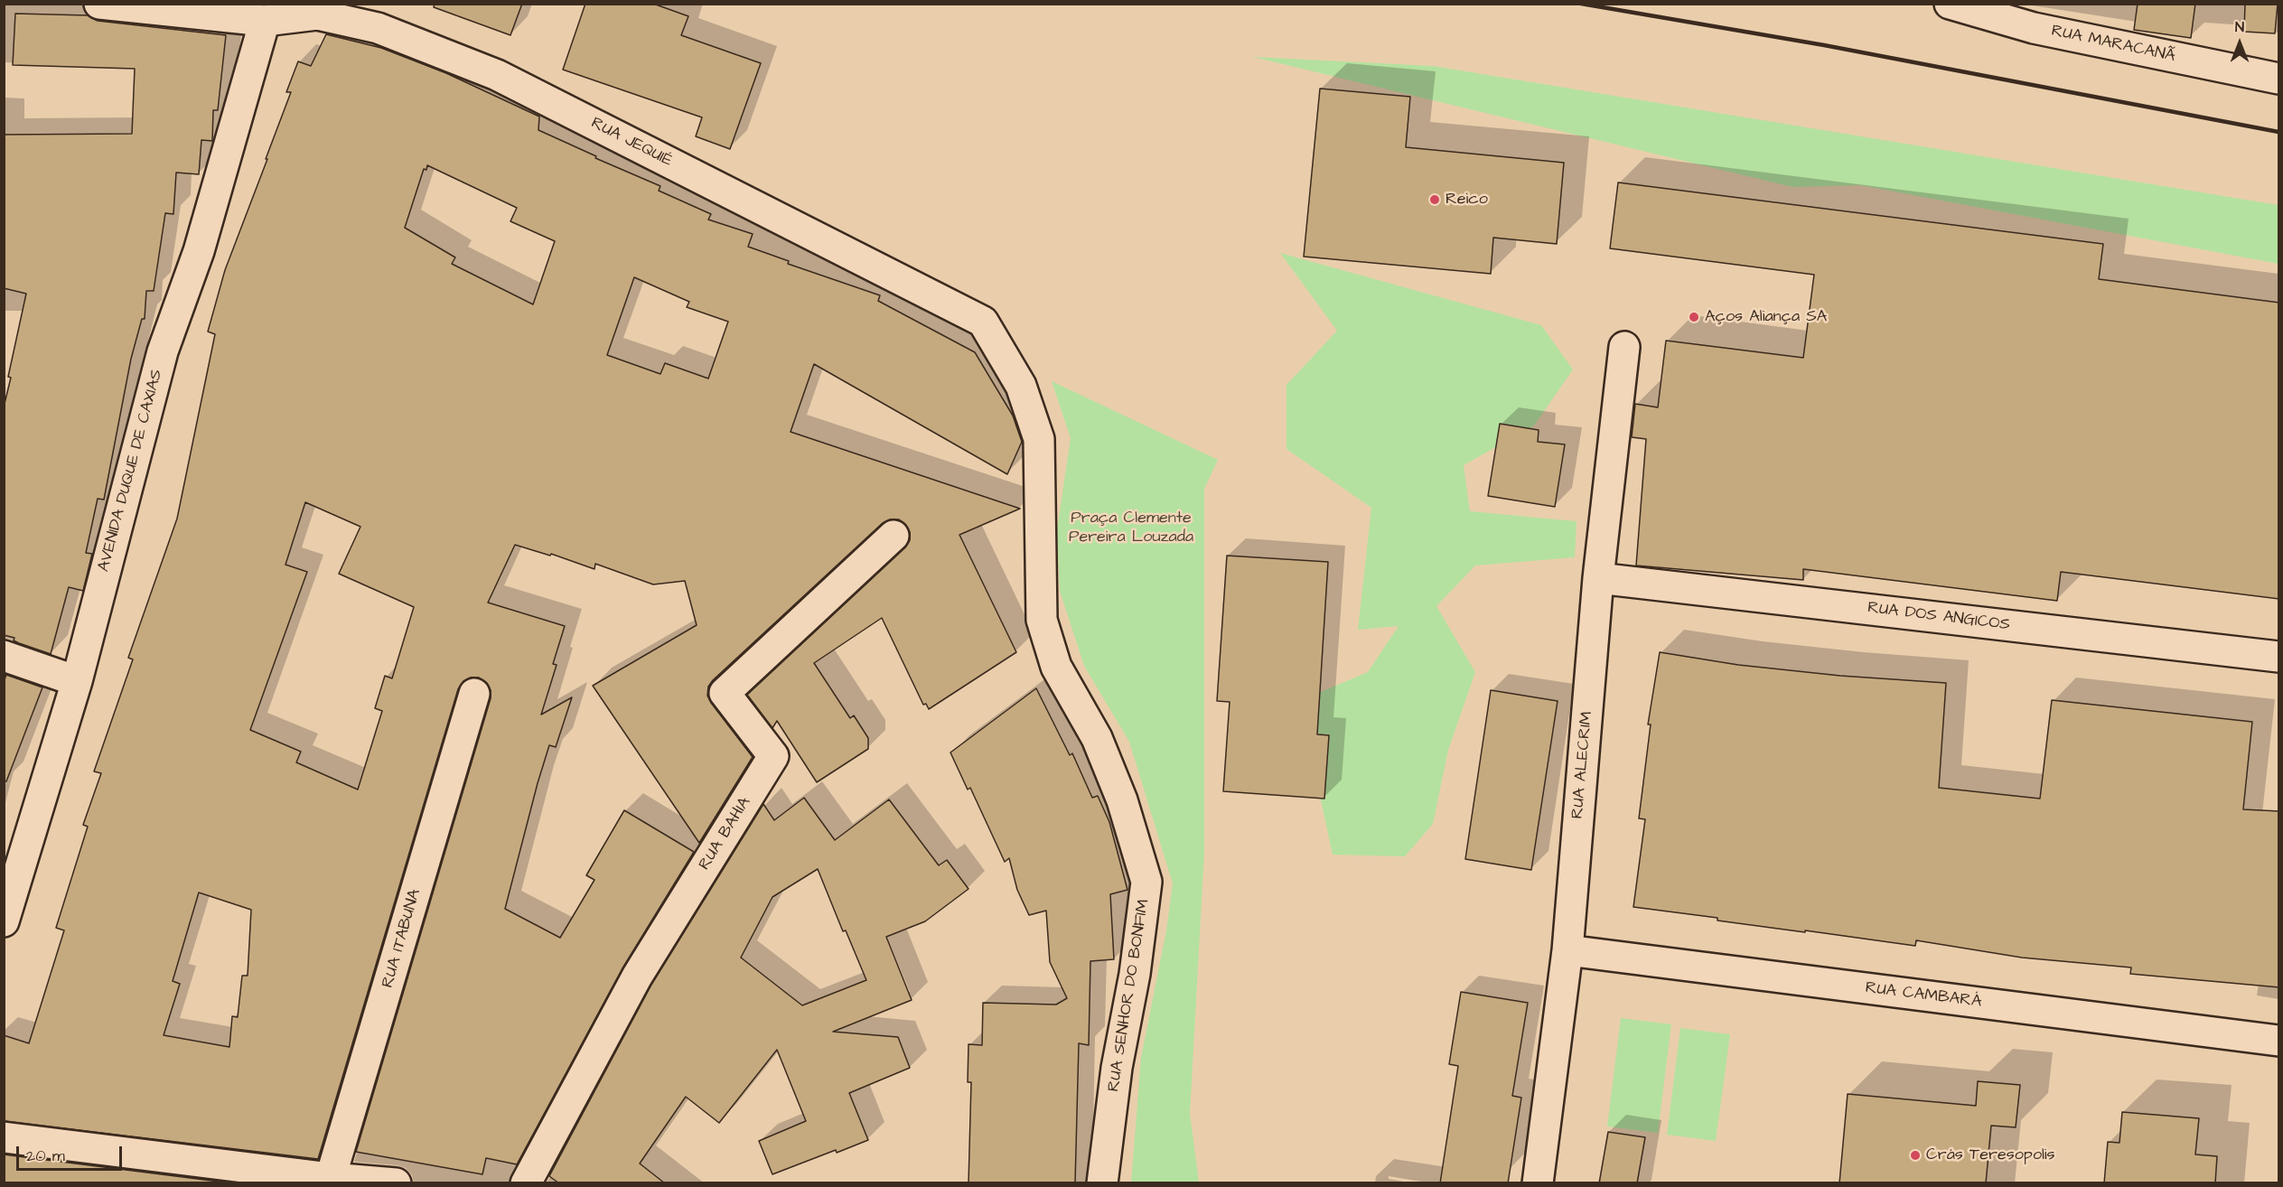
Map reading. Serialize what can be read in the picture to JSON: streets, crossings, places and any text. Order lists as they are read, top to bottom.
{
  "streets": {
    "street": [
      "RUA MARACANÃ",
      "RUA JEQUIÉ",
      "AVENIDA DUQUE DE CAXIAS",
      "RUA DOS ANGICOS",
      "RUA ALECRIM",
      "RUA BAHIA",
      "RUA ITABUNA",
      "RUA SENHOR DO BONFIM",
      "RUA CAMBARÁ"
    ]
  },
  "crossings": [
    ["RUA JEQUIÉ", "AVENIDA DUQUE DE CAXIAS"],
    ["RUA JEQUIÉ", "RUA SENHOR DO BONFIM"],
    ["RUA DOS ANGICOS", "RUA ALECRIM"],
    ["RUA ALECRIM", "RUA CAMBARÁ"]
  ],
  "parks": ["Praça Clemente Pereira Louzada"],
  "places": ["Reico", "Aços Aliança SA", "Crás Teresopolis"],
  "scale_bar": "20 m",
  "north": "top"
}
